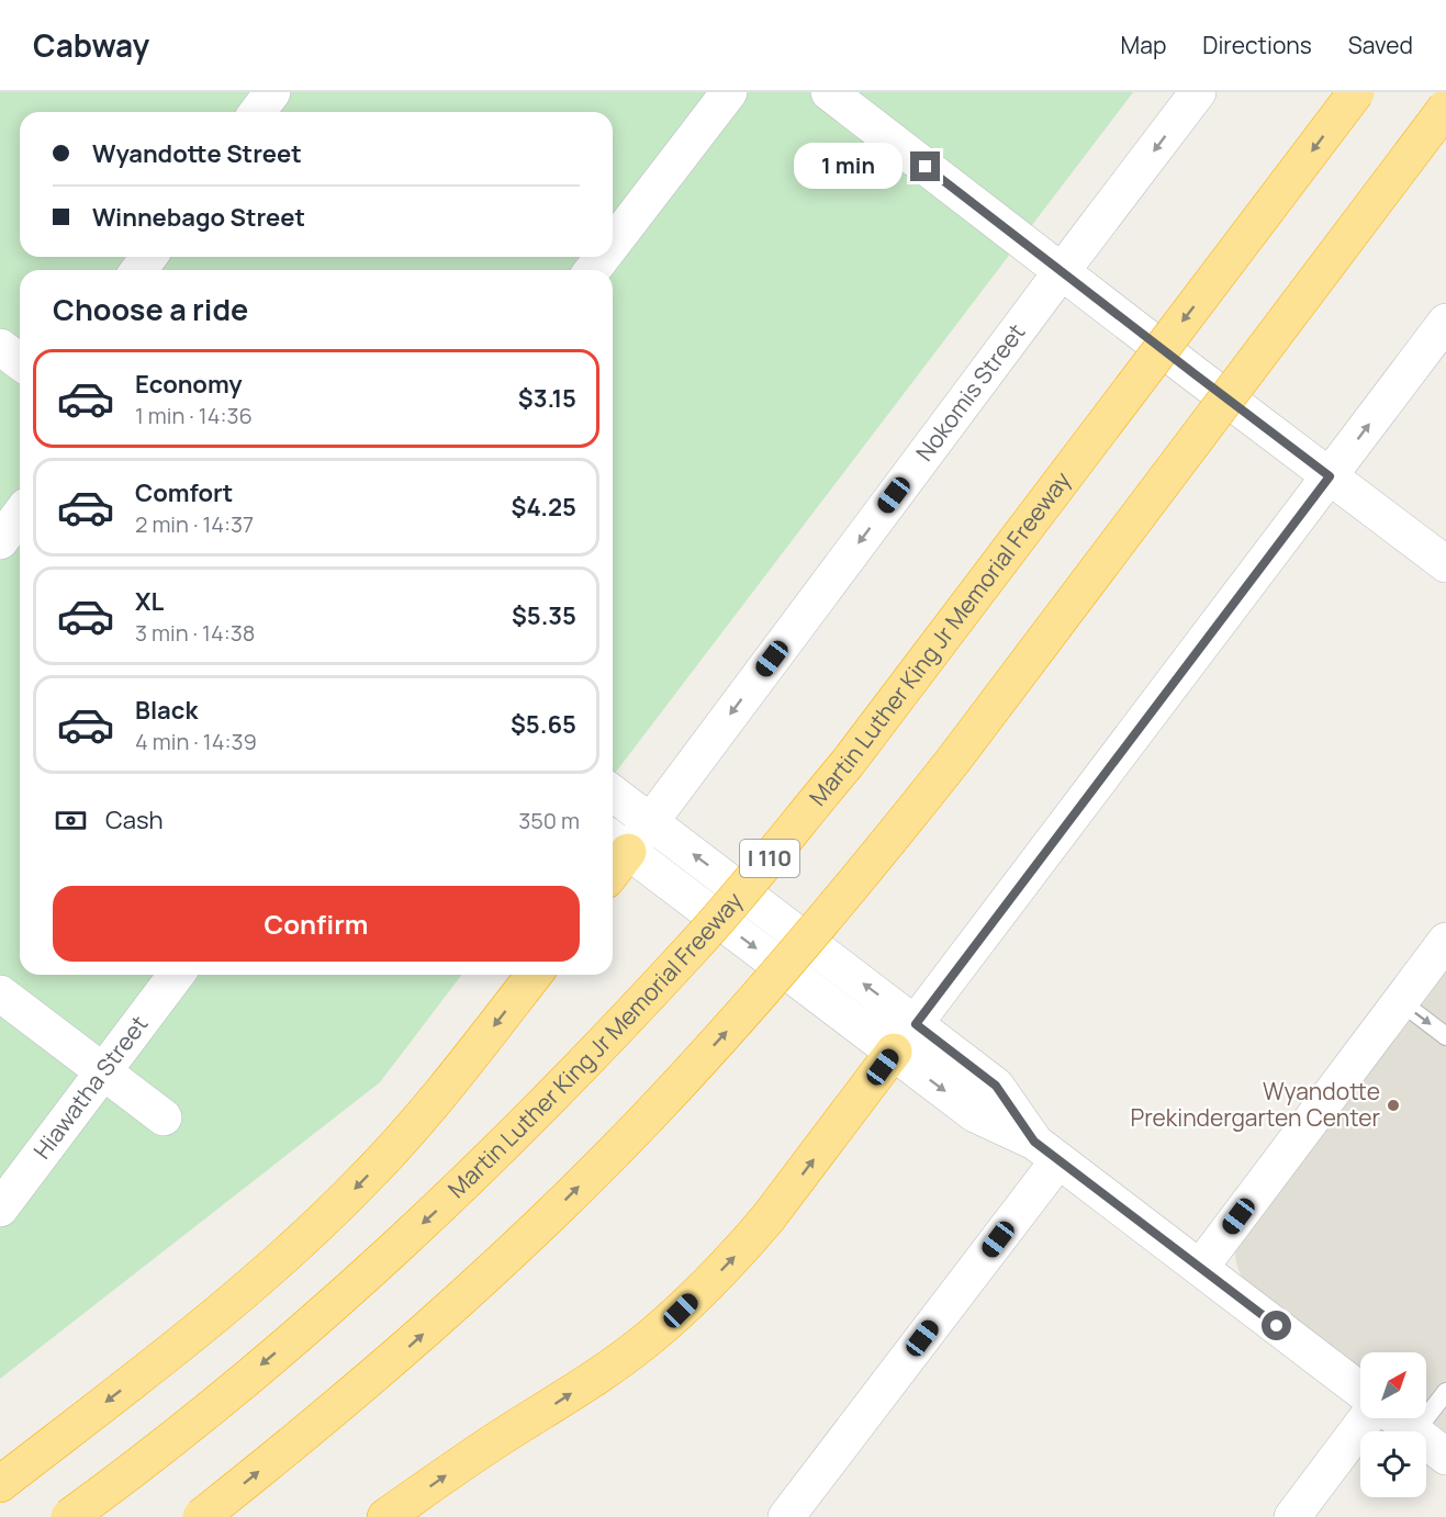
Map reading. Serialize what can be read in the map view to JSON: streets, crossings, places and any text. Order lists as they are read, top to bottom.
{
  "streets": {
    "highway": ["Martin Luther King Jr Memorial Freeway", "I 110"],
    "street": ["Nokomis Street", "Hiawatha Street"]
  },
  "one_way": ["Nokomis Street"],
  "places": ["Wyandotte Prekindergarten Center"],
  "north": "top right",
  "page": {
    "header": "Cabway",
    "nav": ["Map", "Directions", "Saved"],
    "banner": ["Wyandotte Street", "Winnebago Street"],
    "bubble": "1 min",
    "heading": "Choose a ride",
    "list": [
      {
        "name": "Economy",
        "note": "1 min · 14:36",
        "value": "$3.15"
      },
      {
        "name": "Comfort",
        "note": "2 min · 14:37",
        "value": "$4.25"
      },
      {
        "name": "XL",
        "note": "3 min · 14:38",
        "value": "$5.35"
      },
      {
        "name": "Black",
        "note": "4 min · 14:39",
        "value": "$5.65"
      }
    ],
    "pay": ["Cash", "350 m"],
    "buttons": "Confirm"
  }
}
